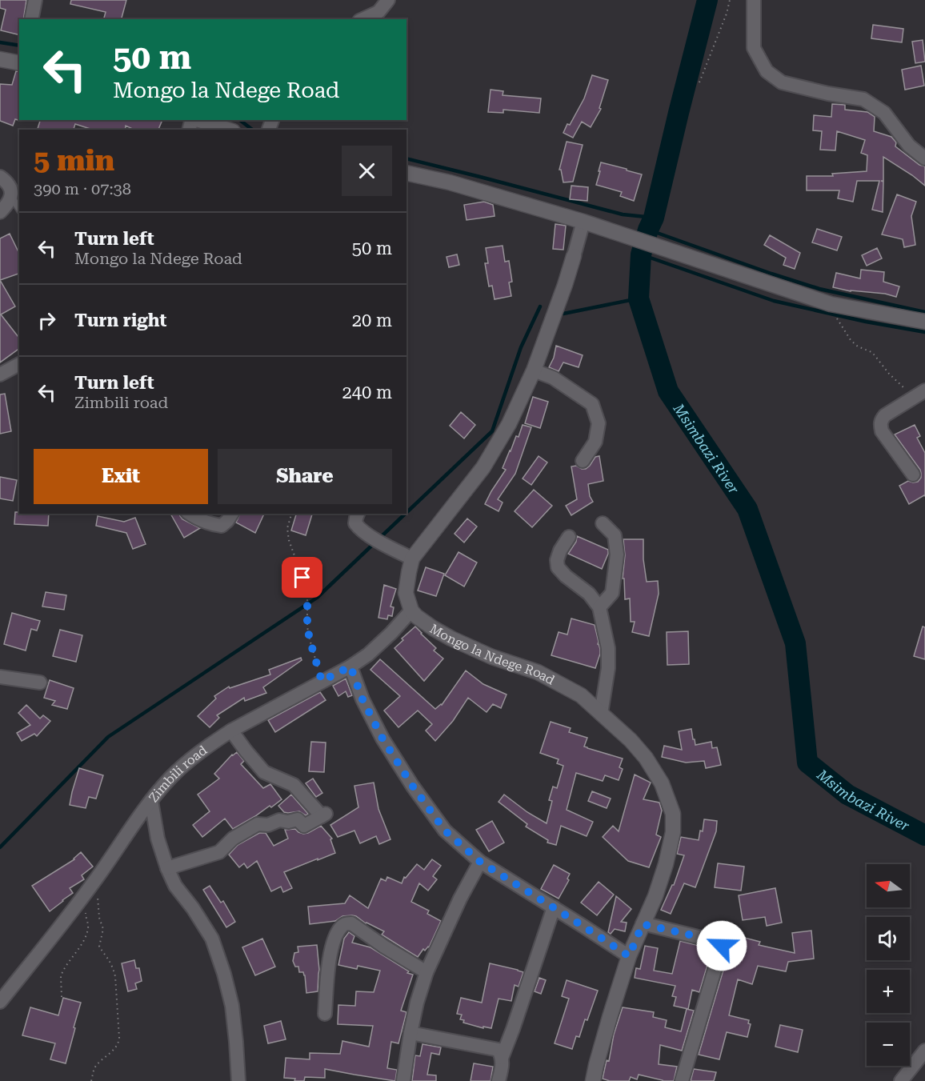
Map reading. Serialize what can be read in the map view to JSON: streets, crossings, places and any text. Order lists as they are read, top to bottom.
{
  "streets": {
    "street": ["Mongo la Ndege Road", "Zimbili road"]
  },
  "crossings": [
    ["Mongo la Ndege Road", "Zimbili road"]
  ],
  "water": ["Msimbazi River"],
  "north": "left",
  "page": {
    "turn": ["50 m", "Mongo la Ndege Road"],
    "heading": ["5 min", "390 m · 07:38"],
    "list": [
      {
        "name": "Turn left",
        "note": "Mongo la Ndege Road",
        "value": "50 m"
      },
      {
        "name": "Turn right",
        "value": "20 m"
      },
      {
        "name": "Turn left",
        "note": "Zimbili road",
        "value": "240 m"
      }
    ],
    "buttons": ["Exit", "Share"],
    "map_buttons": ["+", "−"]
  }
}
